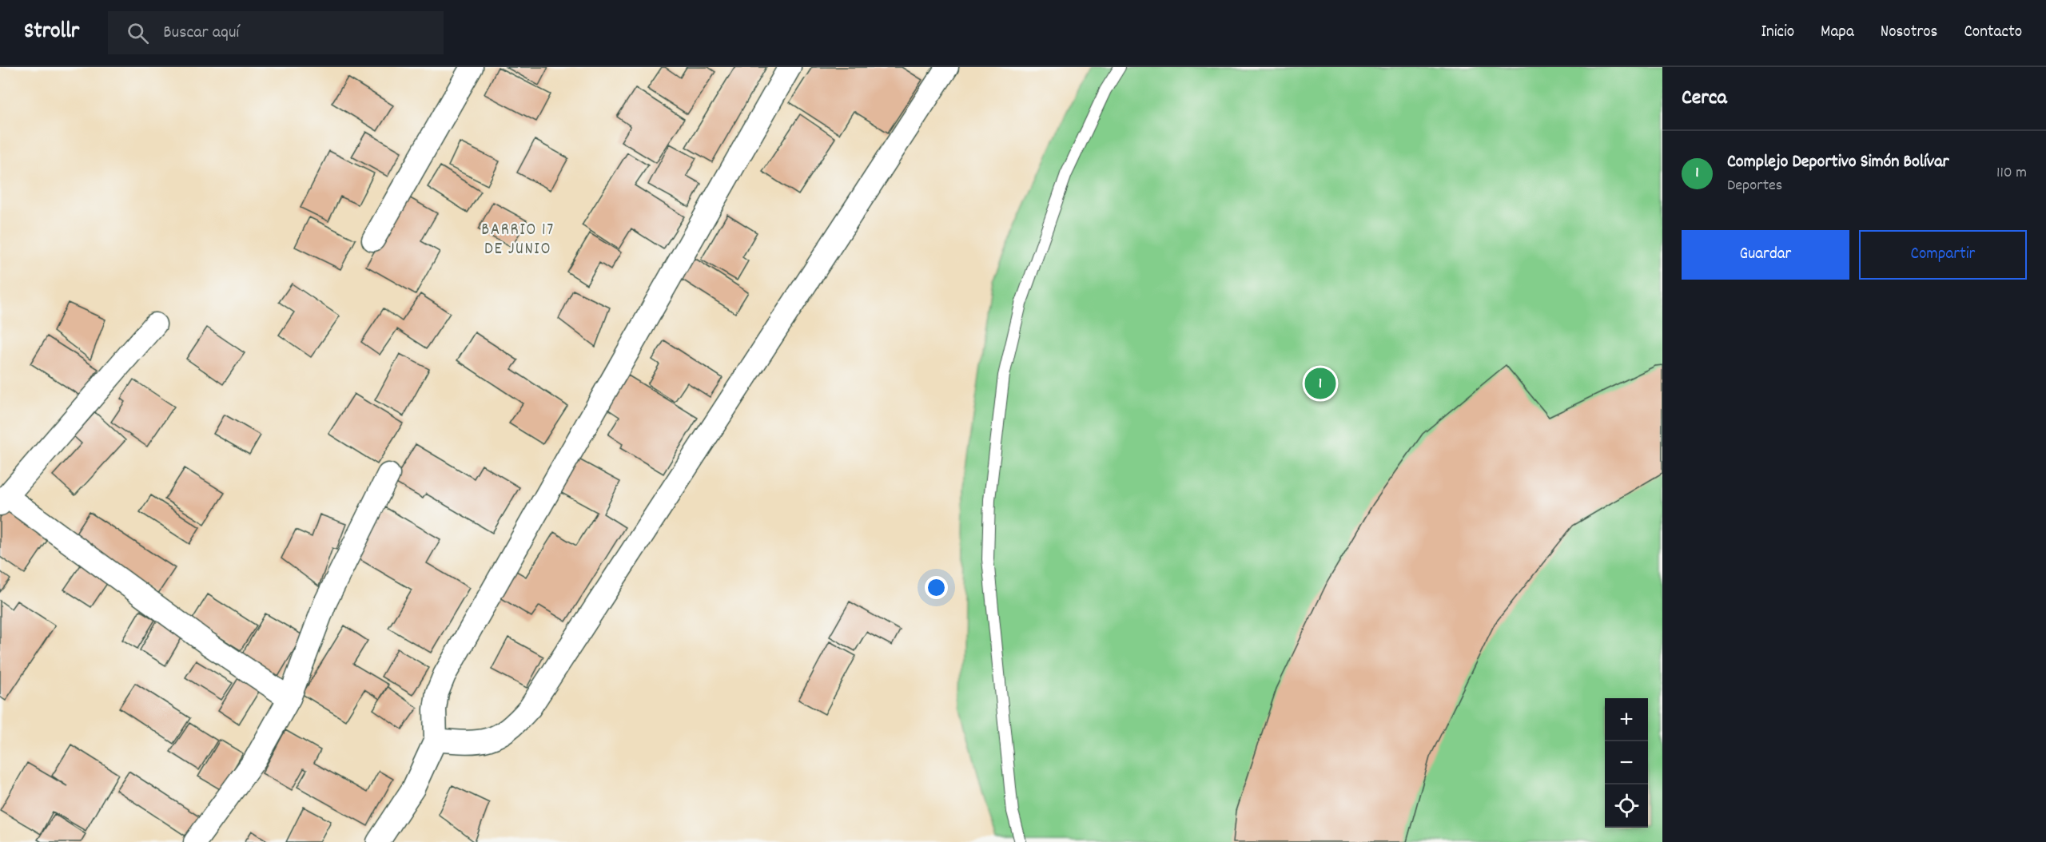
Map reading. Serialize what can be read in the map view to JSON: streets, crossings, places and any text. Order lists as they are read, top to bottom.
{
  "districts": ["BARRIO 17 DE JUNIO"],
  "page": {
    "header": "Strollr",
    "search": "Buscar aquí",
    "nav": [
      "Inicio",
      "Mapa",
      "Nosotros",
      "Contacto"
    ],
    "heading": "Cerca",
    "list": [
      {
        "mark": "1",
        "name": "Complejo Deportivo Simón Bolívar",
        "note": "Deportes",
        "value": "110 m"
      }
    ],
    "buttons": ["Guardar", "Compartir"],
    "pins": "1",
    "map_buttons": ["+", "−"]
  }
}
